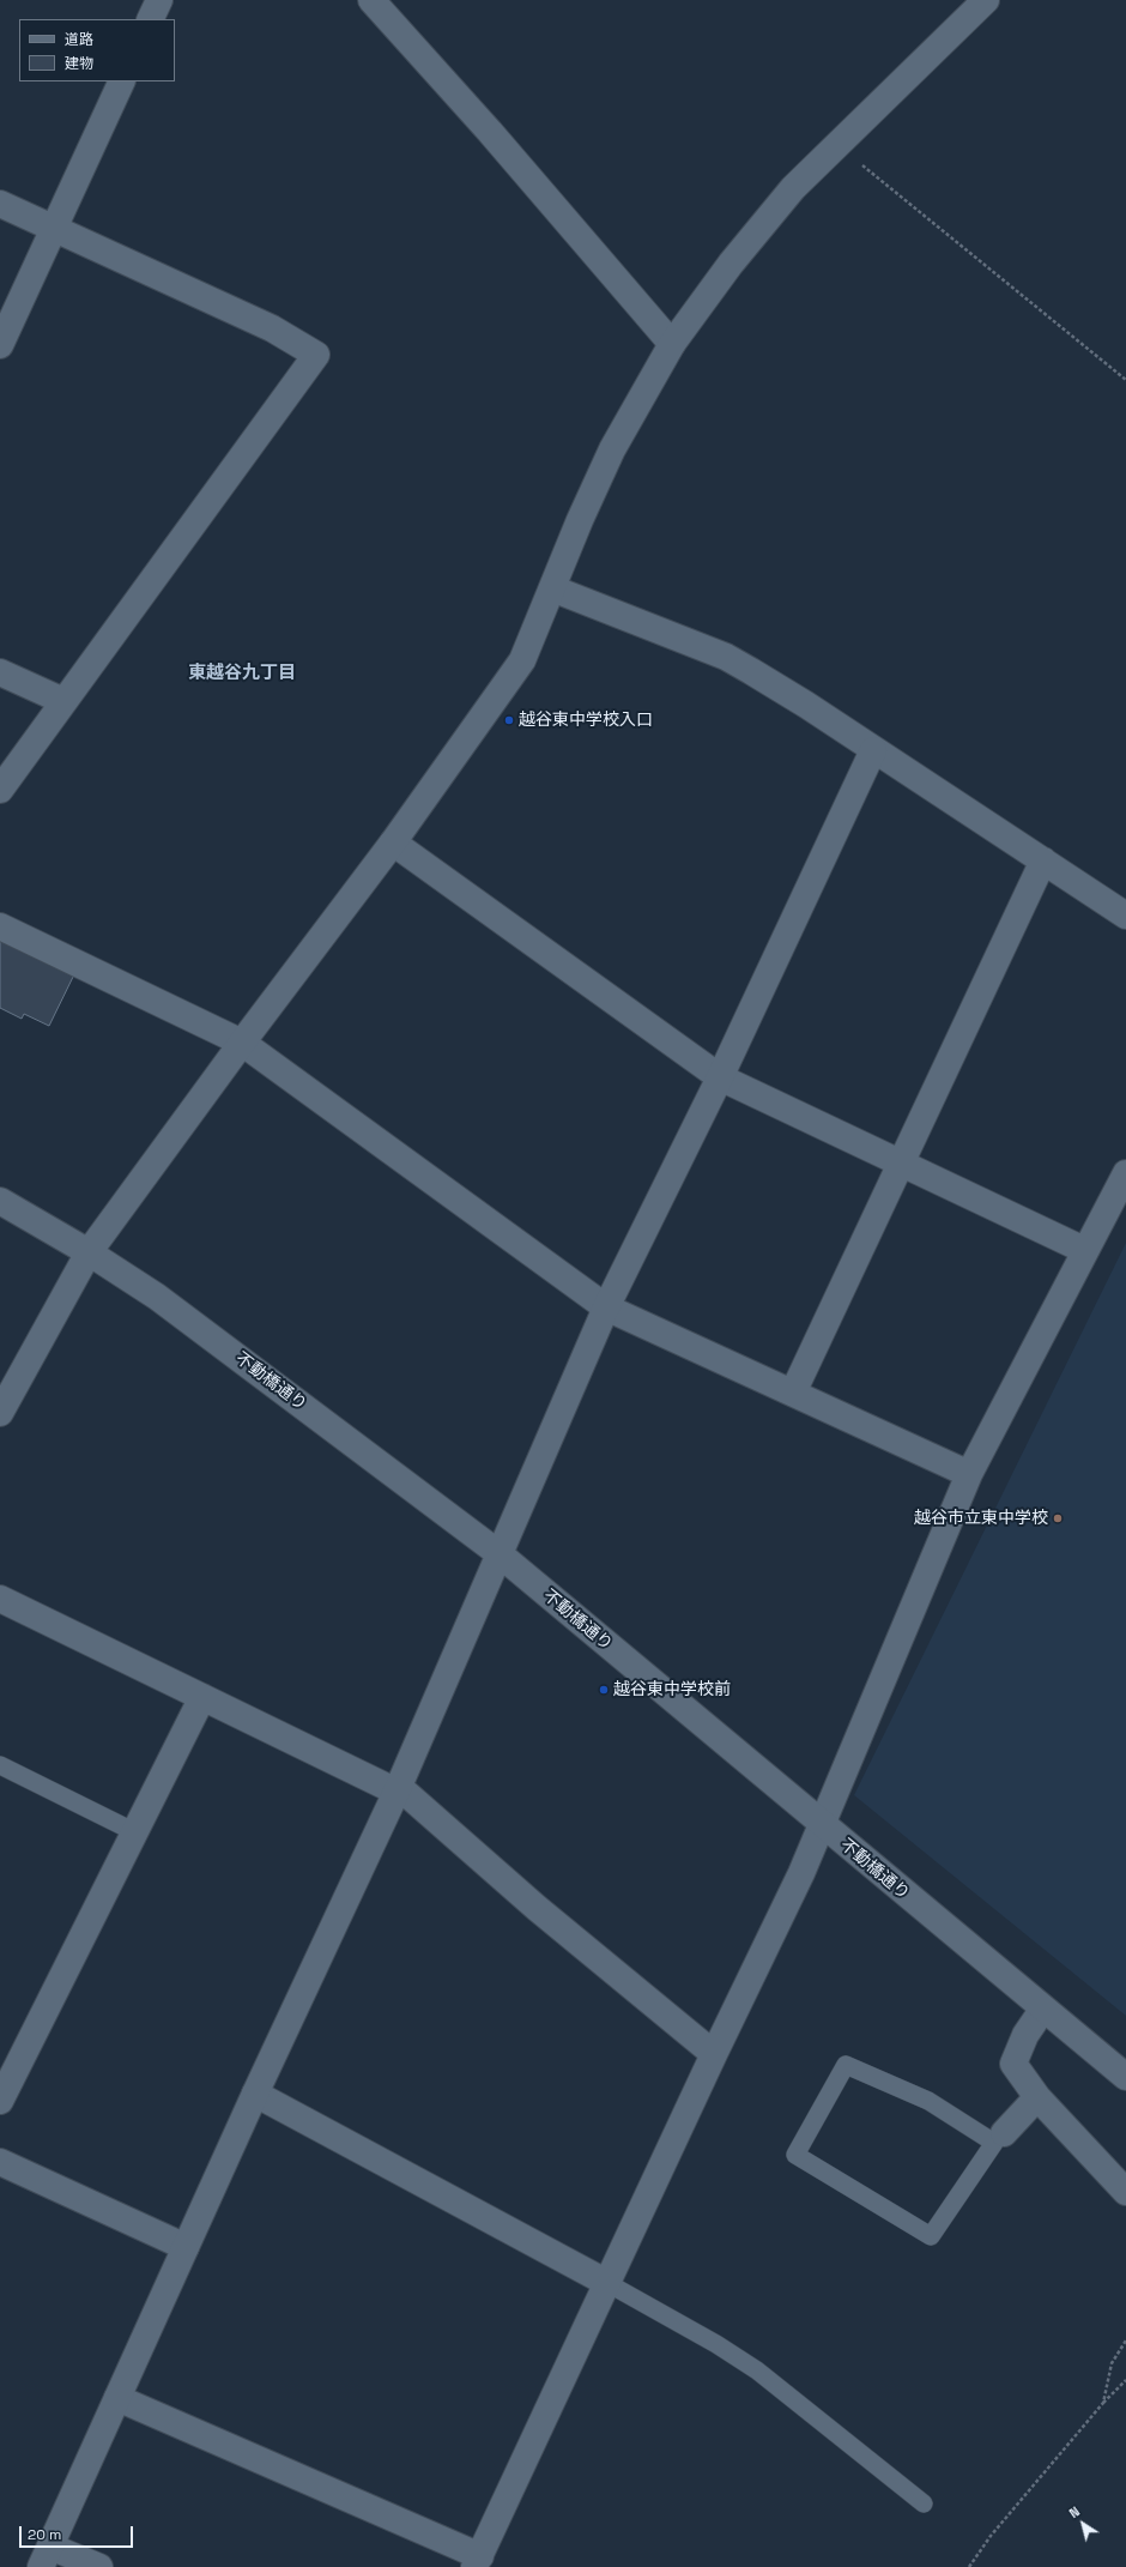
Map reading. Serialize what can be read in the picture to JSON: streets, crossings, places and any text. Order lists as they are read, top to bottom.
{
  "streets": {
    "street": ["不動橋通り"]
  },
  "districts": ["東越谷九丁目"],
  "places": ["越谷東中学校入口", "越谷市立東中学校", "越谷東中学校前"],
  "legend": ["道路", "建物"],
  "scale_bar": "20 m",
  "north": "top left"
}
